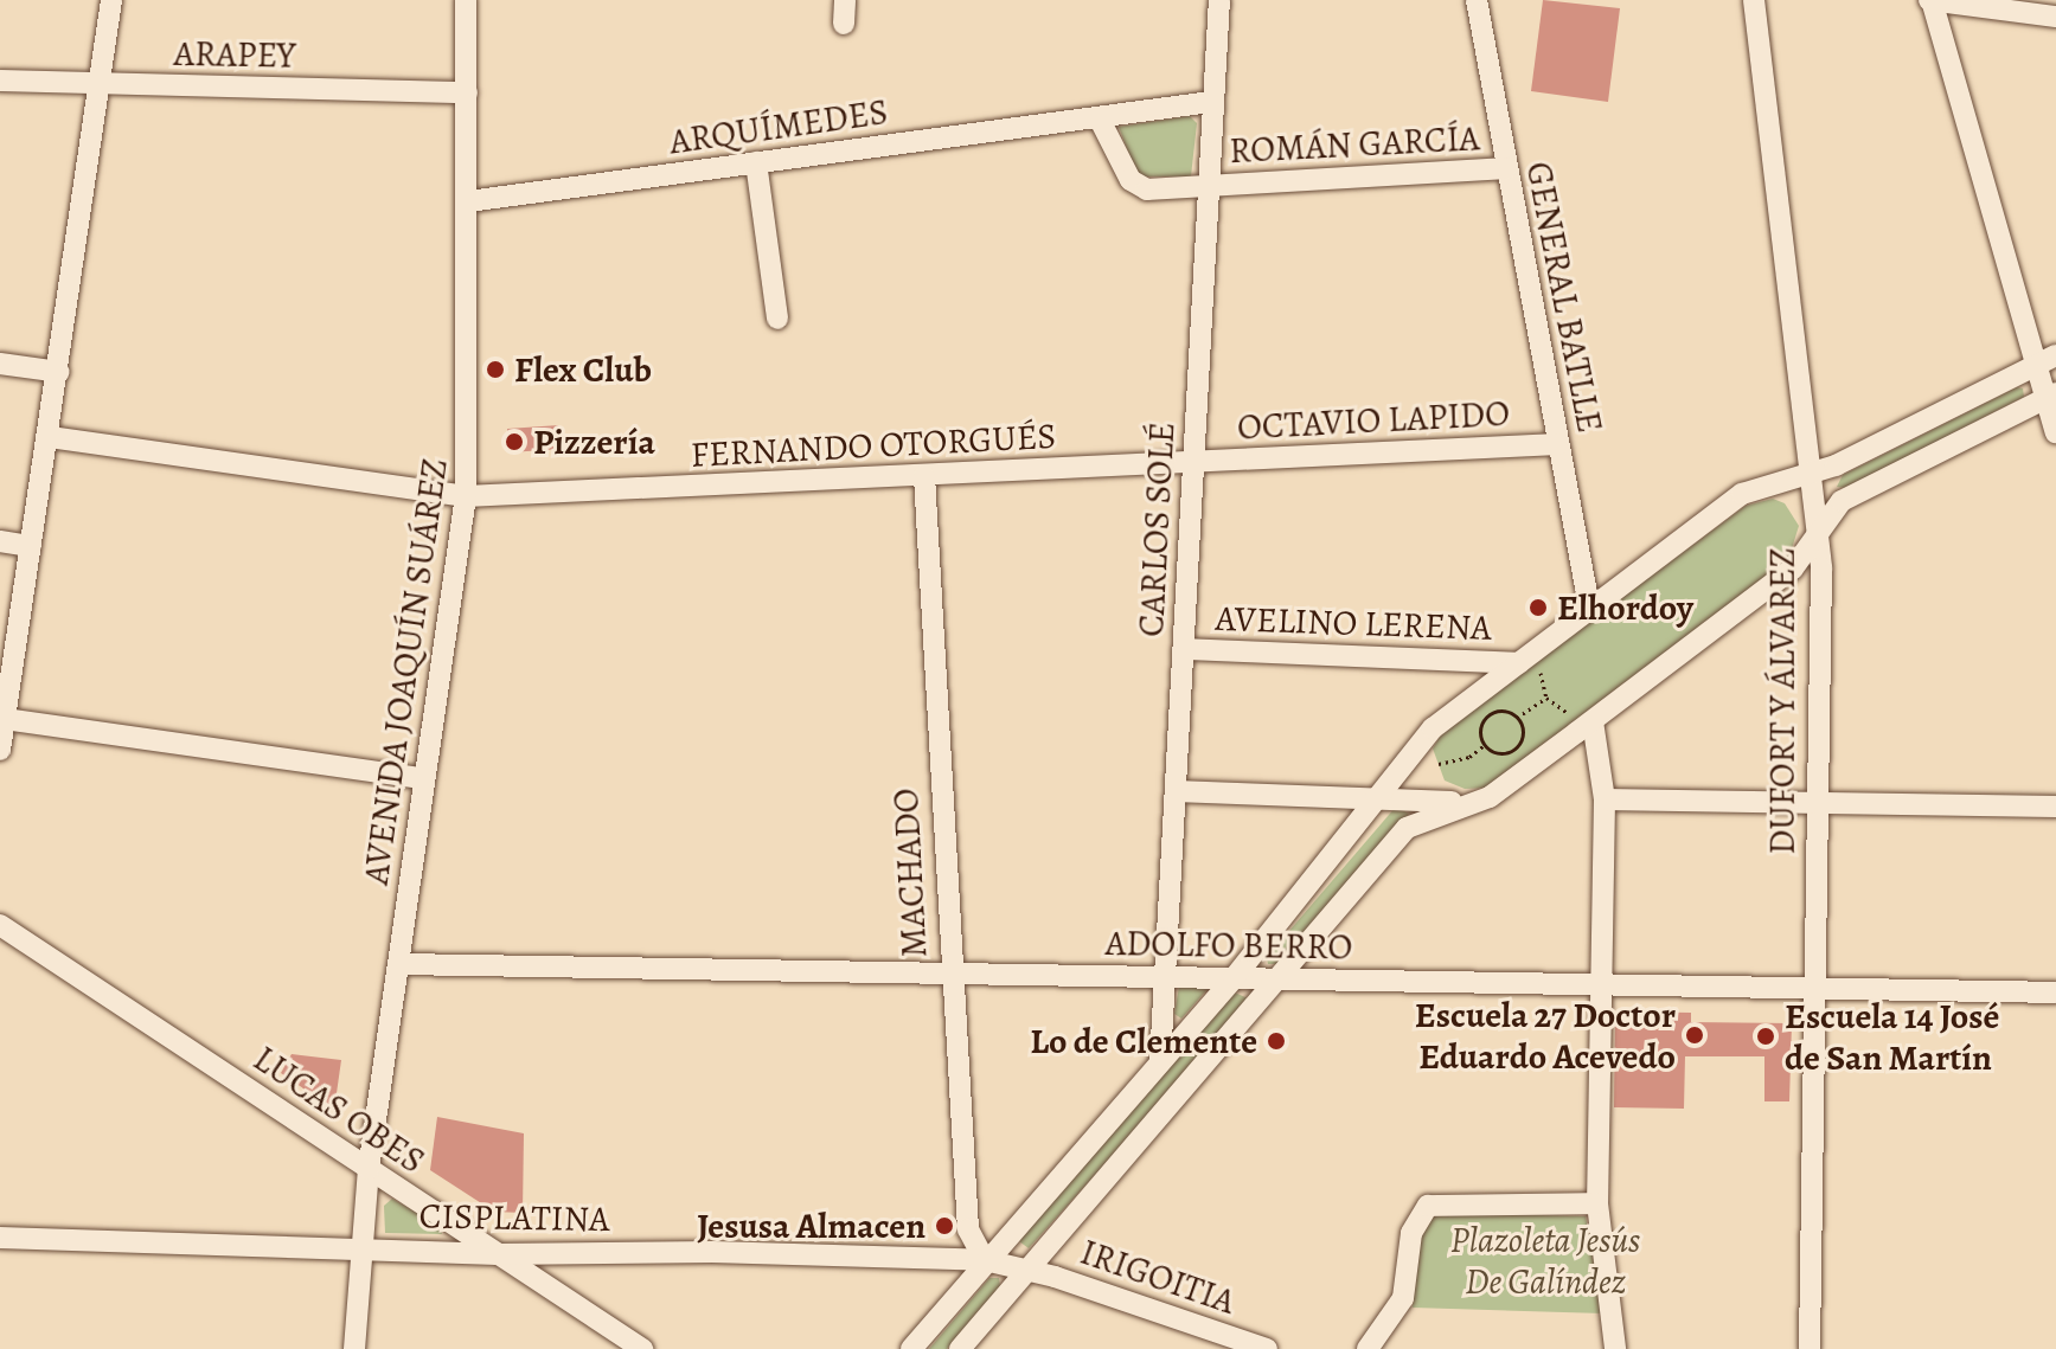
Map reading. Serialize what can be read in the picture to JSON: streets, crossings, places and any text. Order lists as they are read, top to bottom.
{
  "streets": {
    "street": [
      "ARAPEY",
      "ARQUÍMEDES",
      "ROMÁN GARCÍA",
      "GENERAL BATLLE",
      "OCTAVIO LAPIDO",
      "FERNANDO OTORGUÉS",
      "CARLOS SOLÉ",
      "AVELINO LERENA",
      "AVENIDA JOAQUÍN SUÁREZ",
      "DUFORT Y ÁLVAREZ",
      "MACHADO",
      "ADOLFO BERRO",
      "LUCAS OBES",
      "CISPLATINA",
      "IRIGOITIA"
    ]
  },
  "crossings": [
    ["ARAPEY", "AVENIDA JOAQUÍN SUÁREZ"],
    ["ARQUÍMEDES", "CARLOS SOLÉ"],
    ["ARQUÍMEDES", "AVENIDA JOAQUÍN SUÁREZ"],
    ["ROMÁN GARCÍA", "GENERAL BATLLE"],
    ["ROMÁN GARCÍA", "CARLOS SOLÉ"],
    ["GENERAL BATLLE", "OCTAVIO LAPIDO"],
    ["OCTAVIO LAPIDO", "FERNANDO OTORGUÉS"],
    ["OCTAVIO LAPIDO", "CARLOS SOLÉ"],
    ["FERNANDO OTORGUÉS", "CARLOS SOLÉ"],
    ["FERNANDO OTORGUÉS", "AVENIDA JOAQUÍN SUÁREZ"],
    ["FERNANDO OTORGUÉS", "MACHADO"],
    ["CARLOS SOLÉ", "AVELINO LERENA"],
    ["CARLOS SOLÉ", "ADOLFO BERRO"],
    ["AVENIDA JOAQUÍN SUÁREZ", "ADOLFO BERRO"],
    ["AVENIDA JOAQUÍN SUÁREZ", "LUCAS OBES"],
    ["AVENIDA JOAQUÍN SUÁREZ", "CISPLATINA"],
    ["DUFORT Y ÁLVAREZ", "ADOLFO BERRO"],
    ["MACHADO", "ADOLFO BERRO"],
    ["MACHADO", "CISPLATINA"],
    ["LUCAS OBES", "CISPLATINA"],
    ["CISPLATINA", "IRIGOITIA"]
  ],
  "parks": ["Plazoleta Jesús De Galíndez"],
  "places": [
    "Flex Club",
    "Pizzería",
    "Elhordoy",
    "Escuela 27 Doctor Eduardo Acevedo",
    "Escuela 14 José de San Martín",
    "Lo de Clemente",
    "Jesusa Almacen"
  ]
}
